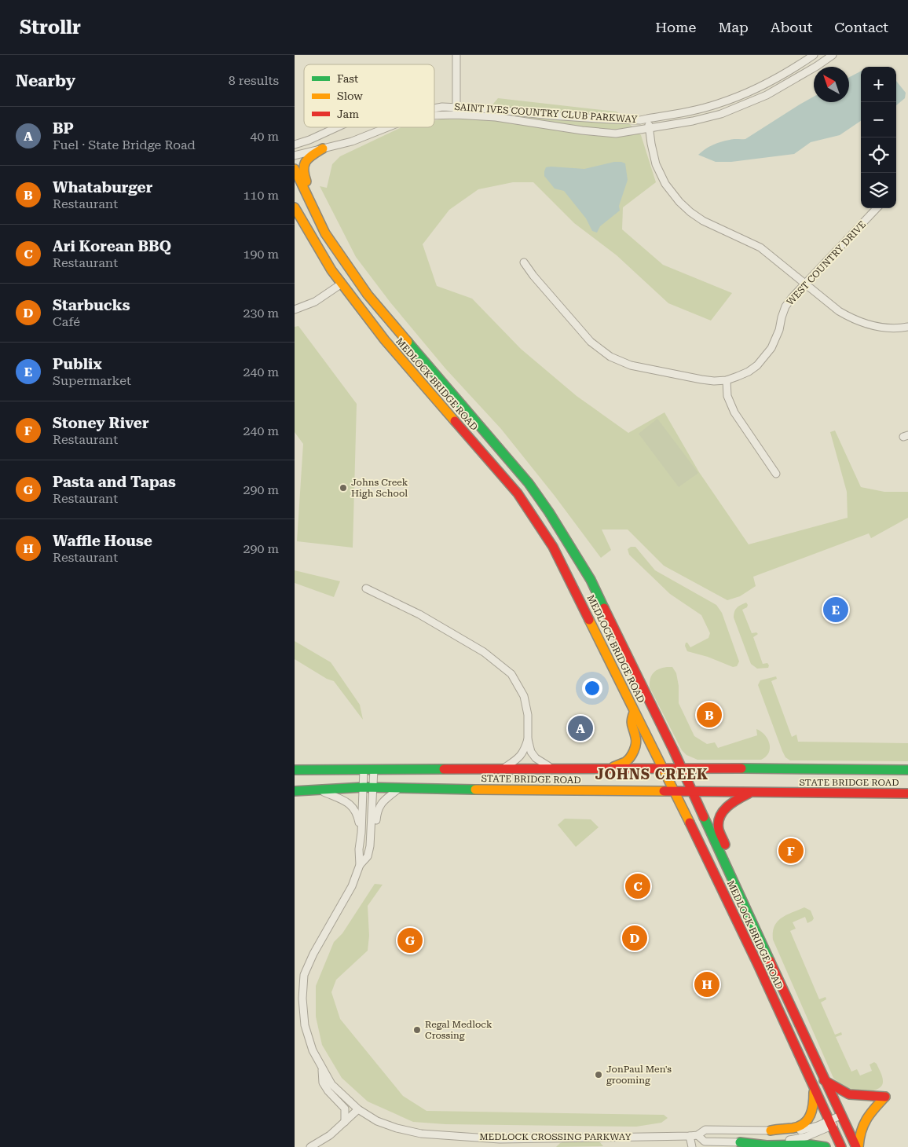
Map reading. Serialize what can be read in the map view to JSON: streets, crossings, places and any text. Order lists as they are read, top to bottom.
{
  "streets": {
    "highway": ["MEDLOCK BRIDGE ROAD", "STATE BRIDGE ROAD"],
    "street": ["SAINT IVES COUNTRY CLUB PARKWAY", "WEST COUNTRY DRIVE", "MEDLOCK CROSSING PARKWAY"]
  },
  "crossings": [
    ["SAINT IVES COUNTRY CLUB PARKWAY", "MEDLOCK BRIDGE ROAD"],
    ["MEDLOCK BRIDGE ROAD", "STATE BRIDGE ROAD"],
    ["MEDLOCK BRIDGE ROAD", "MEDLOCK CROSSING PARKWAY"],
    ["STATE BRIDGE ROAD", "MEDLOCK CROSSING PARKWAY"]
  ],
  "districts": ["JOHNS CREEK"],
  "places": ["Johns Creek High School", "Regal Medlock Crossing", "JonPaul Men's grooming"],
  "legend": ["Fast", "Slow", "Jam"],
  "north": "top left",
  "page": {
    "header": "Strollr",
    "nav": [
      "Home",
      "Map",
      "About",
      "Contact"
    ],
    "heading": ["Nearby", "8 results"],
    "map_buttons": ["+", "−"],
    "list": [
      {
        "mark": "A",
        "name": "BP",
        "note": "Fuel · State Bridge Road",
        "value": "40 m"
      },
      {
        "mark": "B",
        "name": "Whataburger",
        "note": "Restaurant",
        "value": "110 m"
      },
      {
        "mark": "C",
        "name": "Ari Korean BBQ",
        "note": "Restaurant",
        "value": "190 m"
      },
      {
        "mark": "D",
        "name": "Starbucks",
        "note": "Café",
        "value": "230 m"
      },
      {
        "mark": "E",
        "name": "Publix",
        "note": "Supermarket",
        "value": "240 m"
      },
      {
        "mark": "F",
        "name": "Stoney River",
        "note": "Restaurant",
        "value": "240 m"
      },
      {
        "mark": "G",
        "name": "Pasta and Tapas",
        "note": "Restaurant",
        "value": "290 m"
      },
      {
        "mark": "H",
        "name": "Waffle House",
        "note": "Restaurant",
        "value": "290 m"
      }
    ],
    "pins": [
      "E",
      "B",
      "A",
      "F",
      "C",
      "D",
      "G",
      "H"
    ]
  }
}
